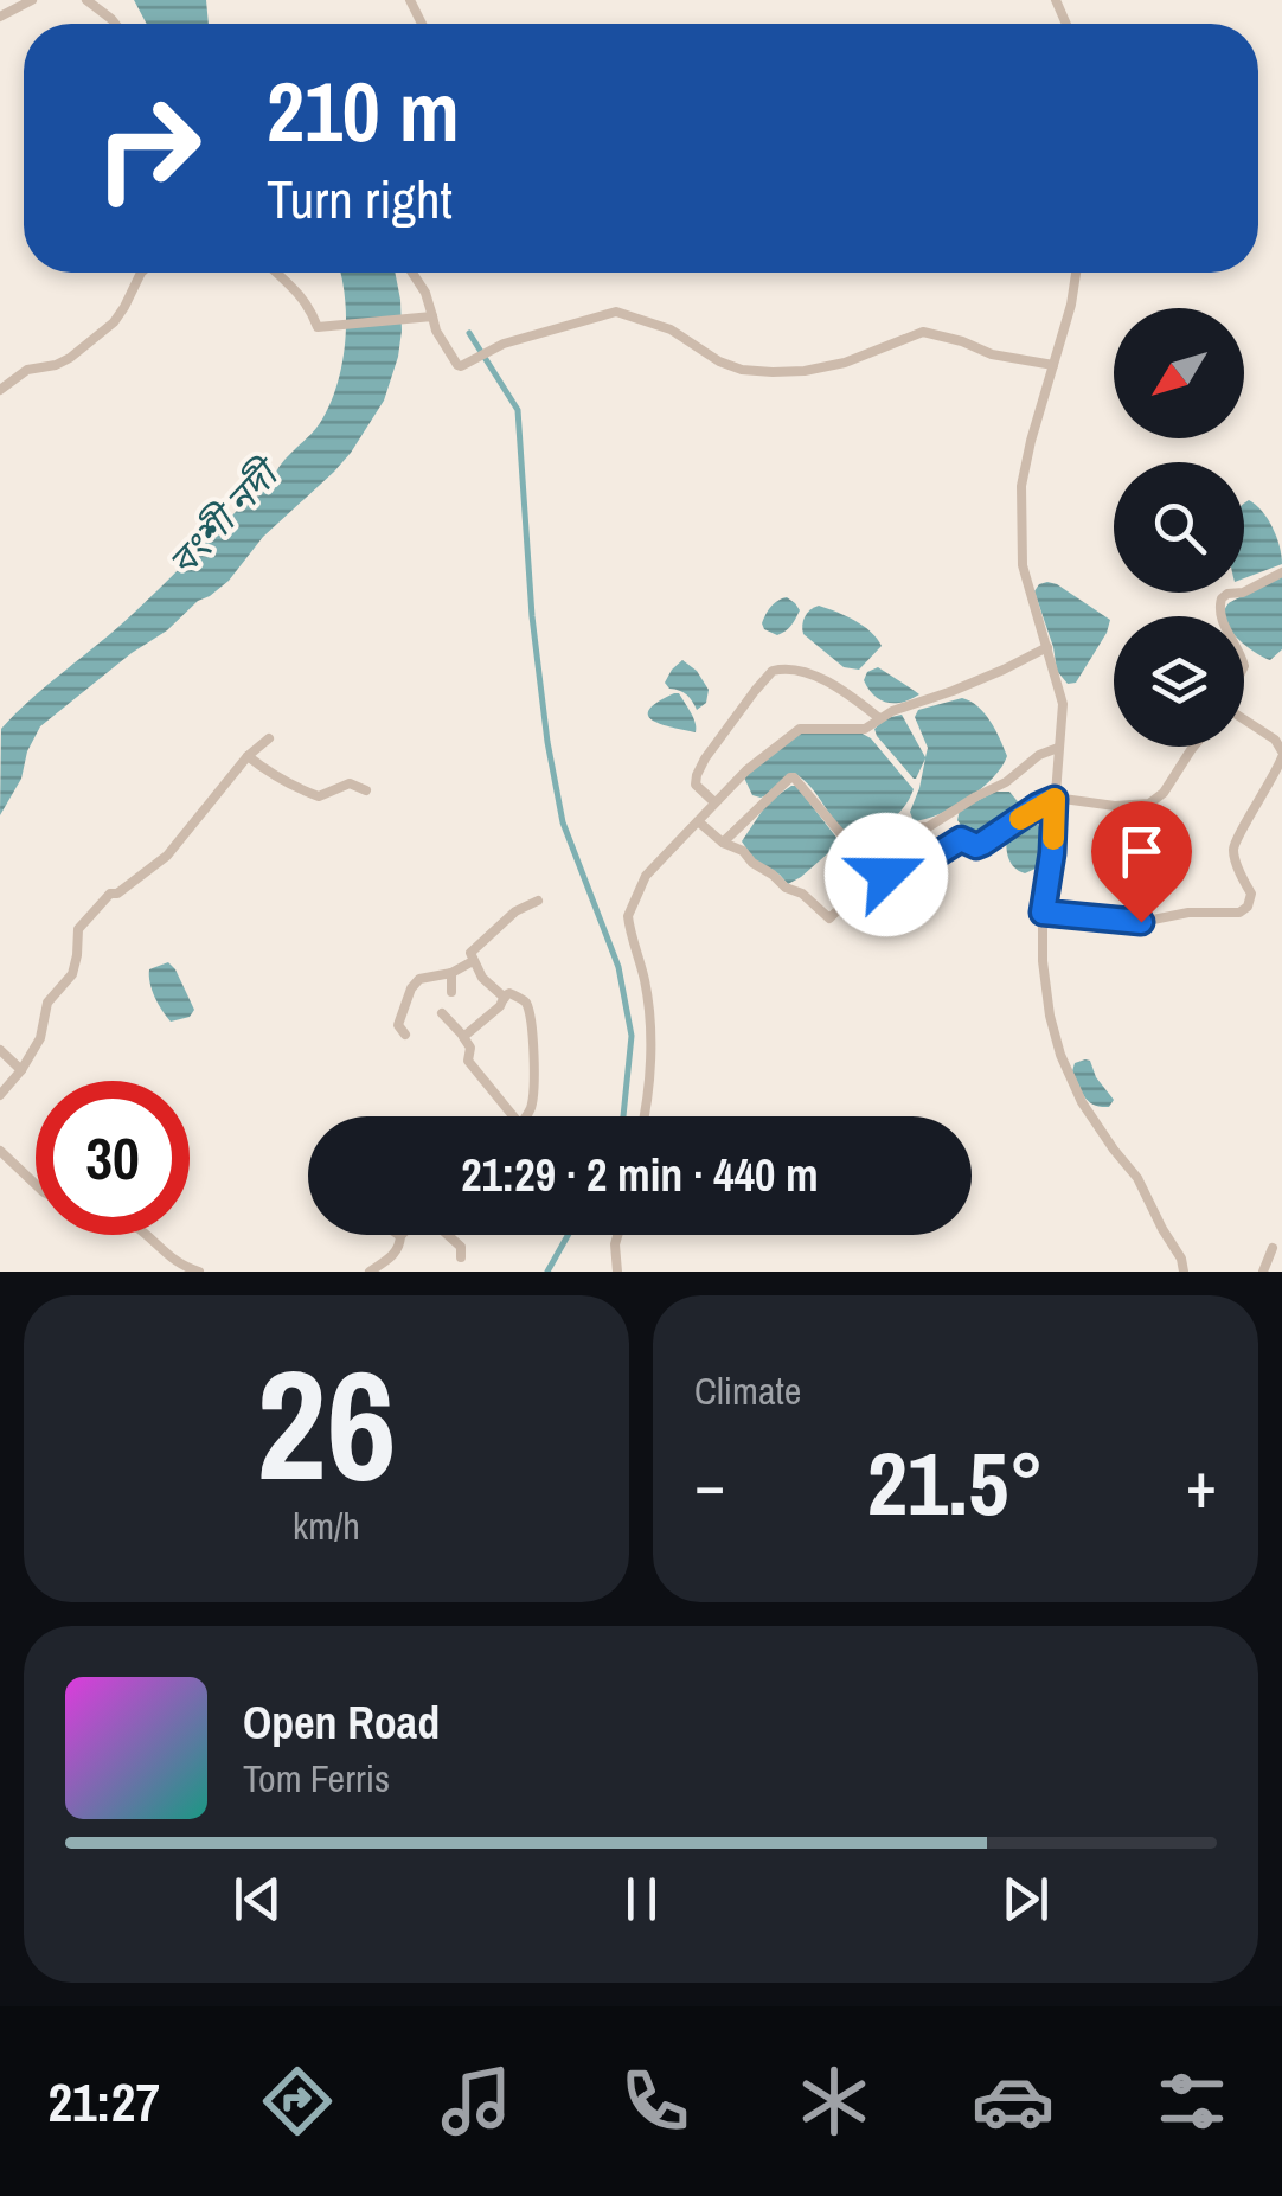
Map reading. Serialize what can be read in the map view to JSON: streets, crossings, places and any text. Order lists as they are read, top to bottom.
{
  "water": ["বংশী নদী"],
  "north": "bottom left",
  "page": {
    "turn": ["210 m", "Turn right"],
    "limit": "30",
    "trip": "21:29 · 2 min · 440 m",
    "tile": [
      ["26", "km/h"],
      "Climate"
    ],
    "heat": ["−", "21.5°", "+"],
    "song": ["Open Road", "Tom Ferris"],
    "tabs": "21:27"
  }
}
